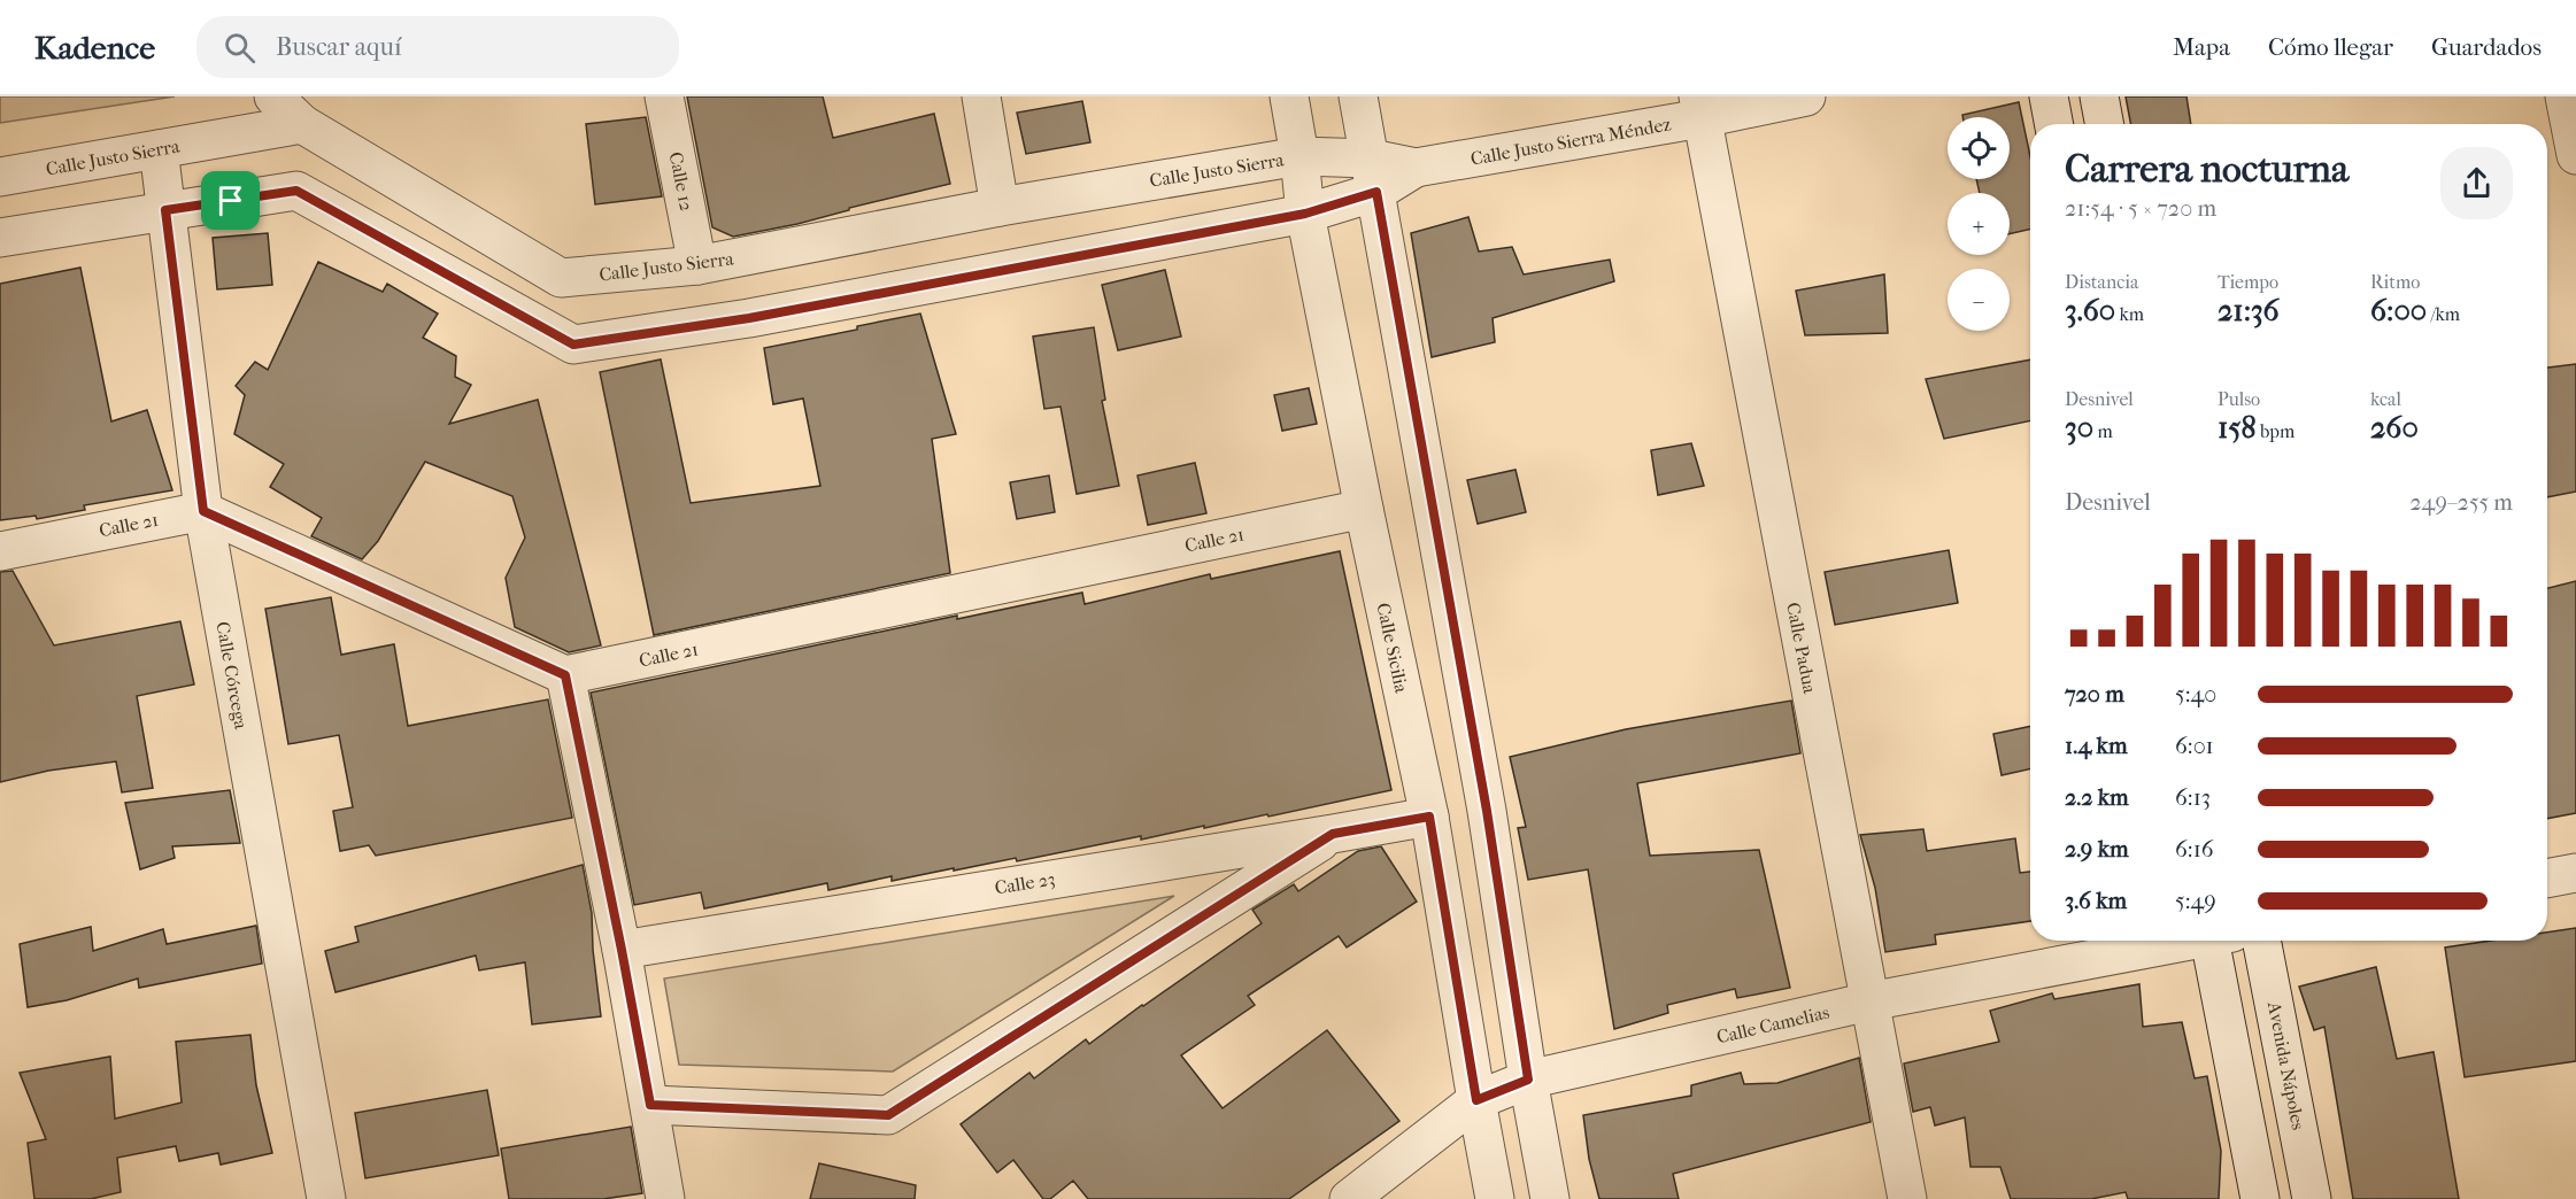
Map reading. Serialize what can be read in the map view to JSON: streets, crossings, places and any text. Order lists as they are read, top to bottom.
{
  "streets": {
    "street": [
      "Calle Justo Sierra Méndez",
      "Calle Justo Sierra",
      "Calle 12",
      "Calle 21",
      "Calle Sicilia",
      "Calle Padua",
      "Calle Córcega",
      "Calle 23",
      "Calle Camelias",
      "Avenida Nápoles"
    ]
  },
  "crossings": [
    ["Calle Justo Sierra Méndez", "Calle Justo Sierra"],
    ["Calle Justo Sierra Méndez", "Calle Padua"],
    ["Calle Justo Sierra", "Calle 12"],
    ["Calle Justo Sierra", "Calle Sicilia"],
    ["Calle Justo Sierra", "Calle Córcega"],
    ["Calle 21", "Calle Sicilia"],
    ["Calle 21", "Calle Córcega"],
    ["Calle Sicilia", "Calle 23"],
    ["Calle Sicilia", "Calle Camelias"],
    ["Calle Padua", "Calle Camelias"]
  ],
  "page": {
    "header": "Kadence",
    "search": "Buscar aquí",
    "nav": ["Mapa", "Cómo llegar", "Guardados"],
    "map_buttons": ["+", "−"],
    "heading": ["Carrera nocturna", "21:54 · 5 × 720 m"],
    "stats": [
      ["Distancia", "3.60 km"],
      ["Tiempo", "21:36"],
      ["Ritmo", "6:00 /km"],
      ["Desnivel", "30 m"],
      ["Pulso", "158 bpm"],
      ["kcal", "260"]
    ],
    "chart": ["Desnivel", "249–255 m"],
    "list": [
      {
        "name": "720 m",
        "note": "5:40"
      },
      {
        "name": "1.4 km",
        "note": "6:01"
      },
      {
        "name": "2.2 km",
        "note": "6:13"
      },
      {
        "name": "2.9 km",
        "note": "6:16"
      },
      {
        "name": "3.6 km",
        "note": "5:49"
      }
    ]
  }
}
